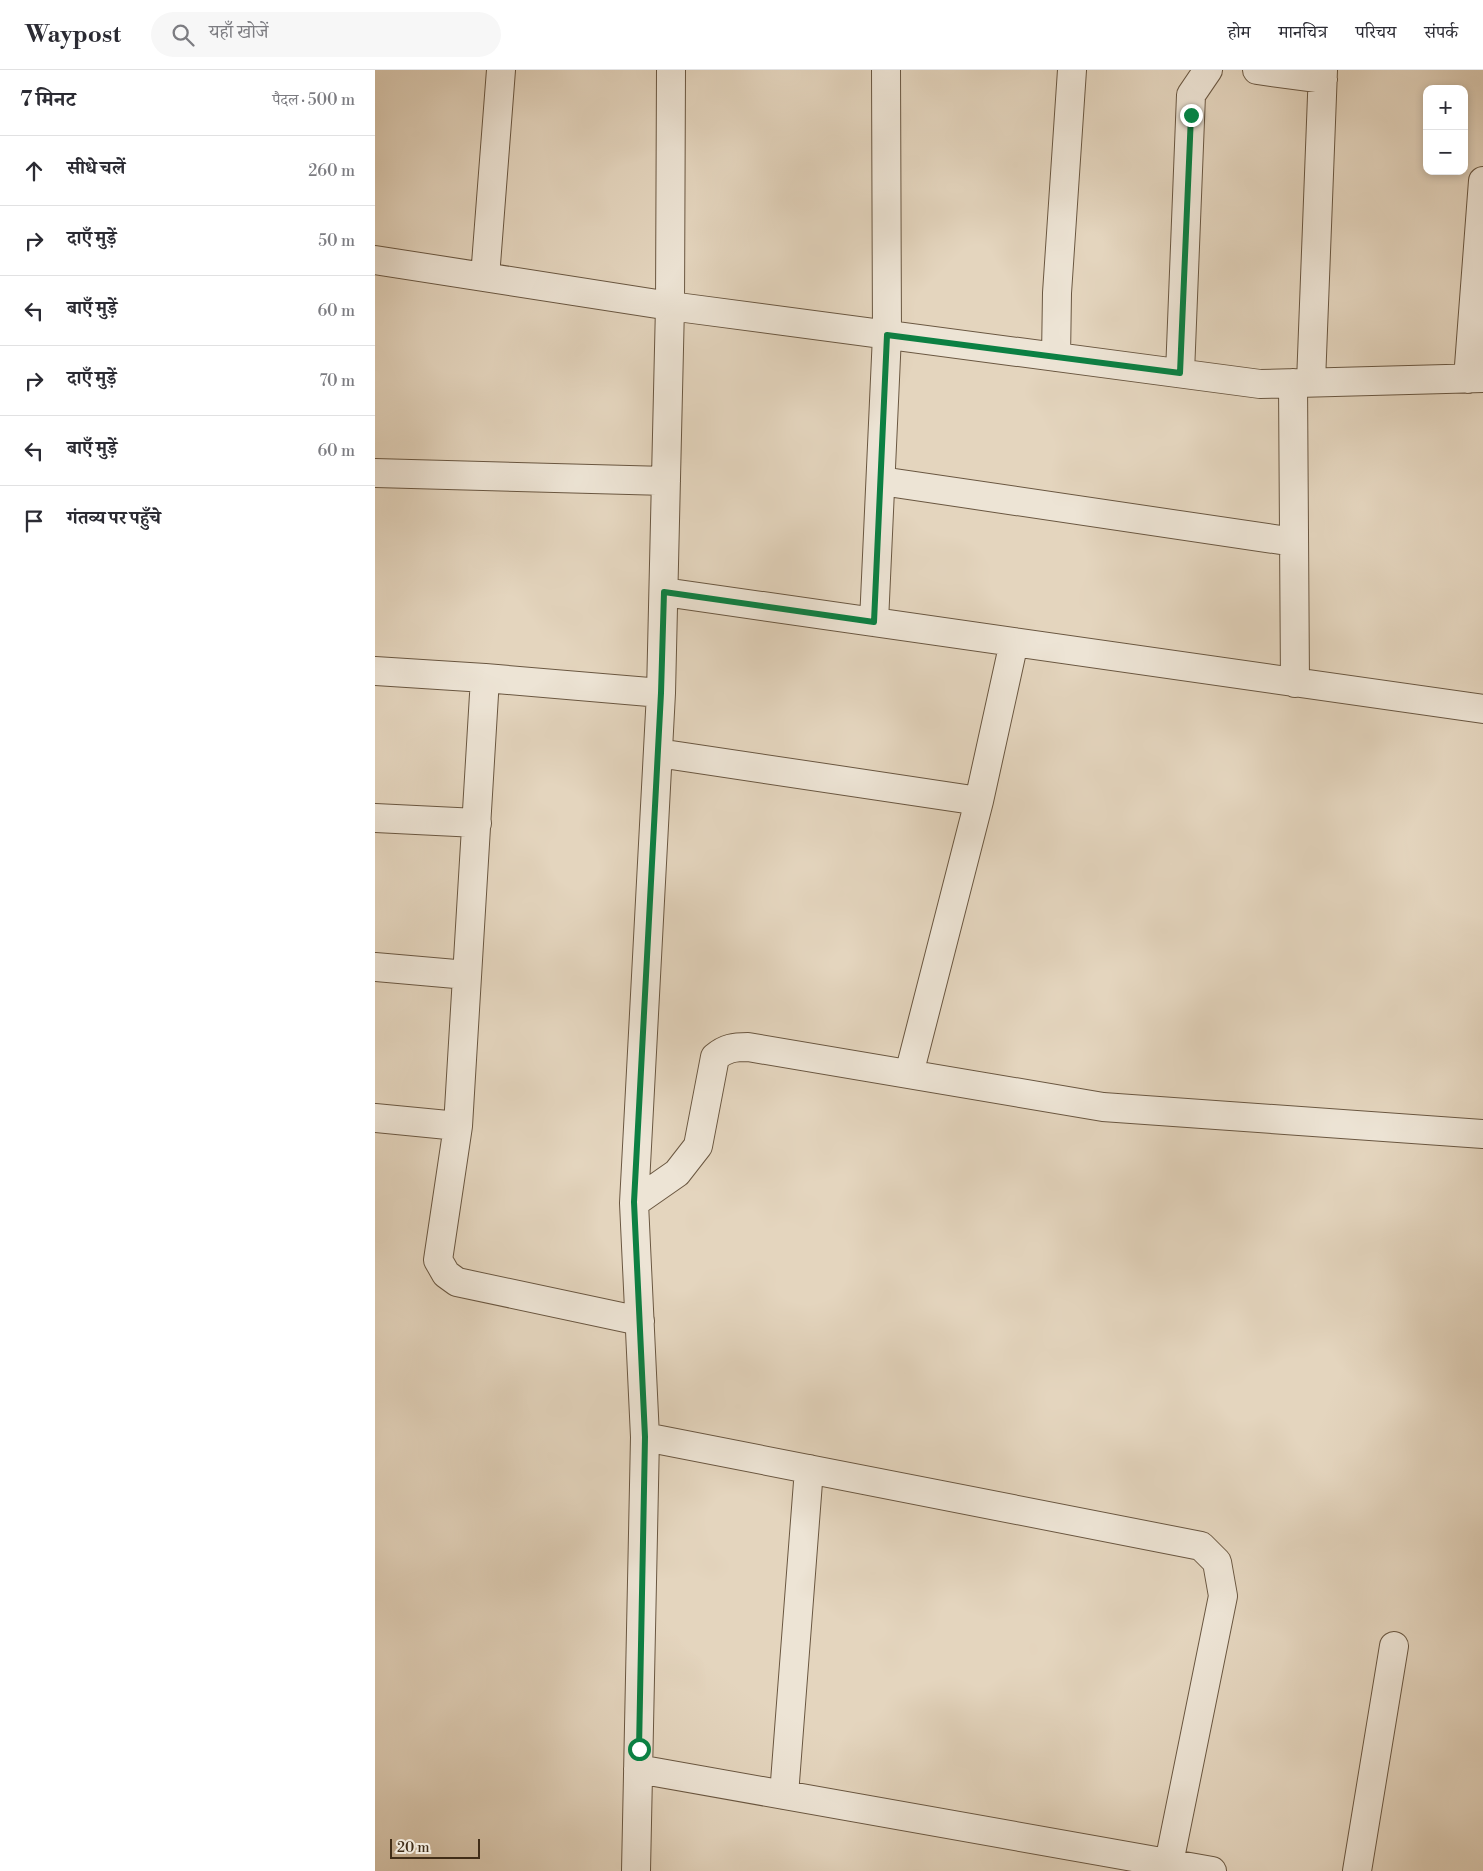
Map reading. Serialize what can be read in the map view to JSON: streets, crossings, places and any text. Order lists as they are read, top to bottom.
{
  "scale_bar": "20 m",
  "page": {
    "header": "Waypost",
    "search": "यहाँ खोजें",
    "nav": [
      "होम",
      "मानचित्र",
      "परिचय",
      "संपर्क"
    ],
    "heading": ["7 मिनट", "पैदल · 500 m"],
    "map_buttons": ["+", "−"],
    "list": [
      ["सीधे चलें", "260 m"],
      ["दाएँ मुड़ें", "50 m"],
      ["बाएँ मुड़ें", "60 m"],
      ["दाएँ मुड़ें", "70 m"],
      ["बाएँ मुड़ें", "60 m"],
      "गंतव्य पर पहुँचे"
    ],
    "scale": "20 m"
  }
}
